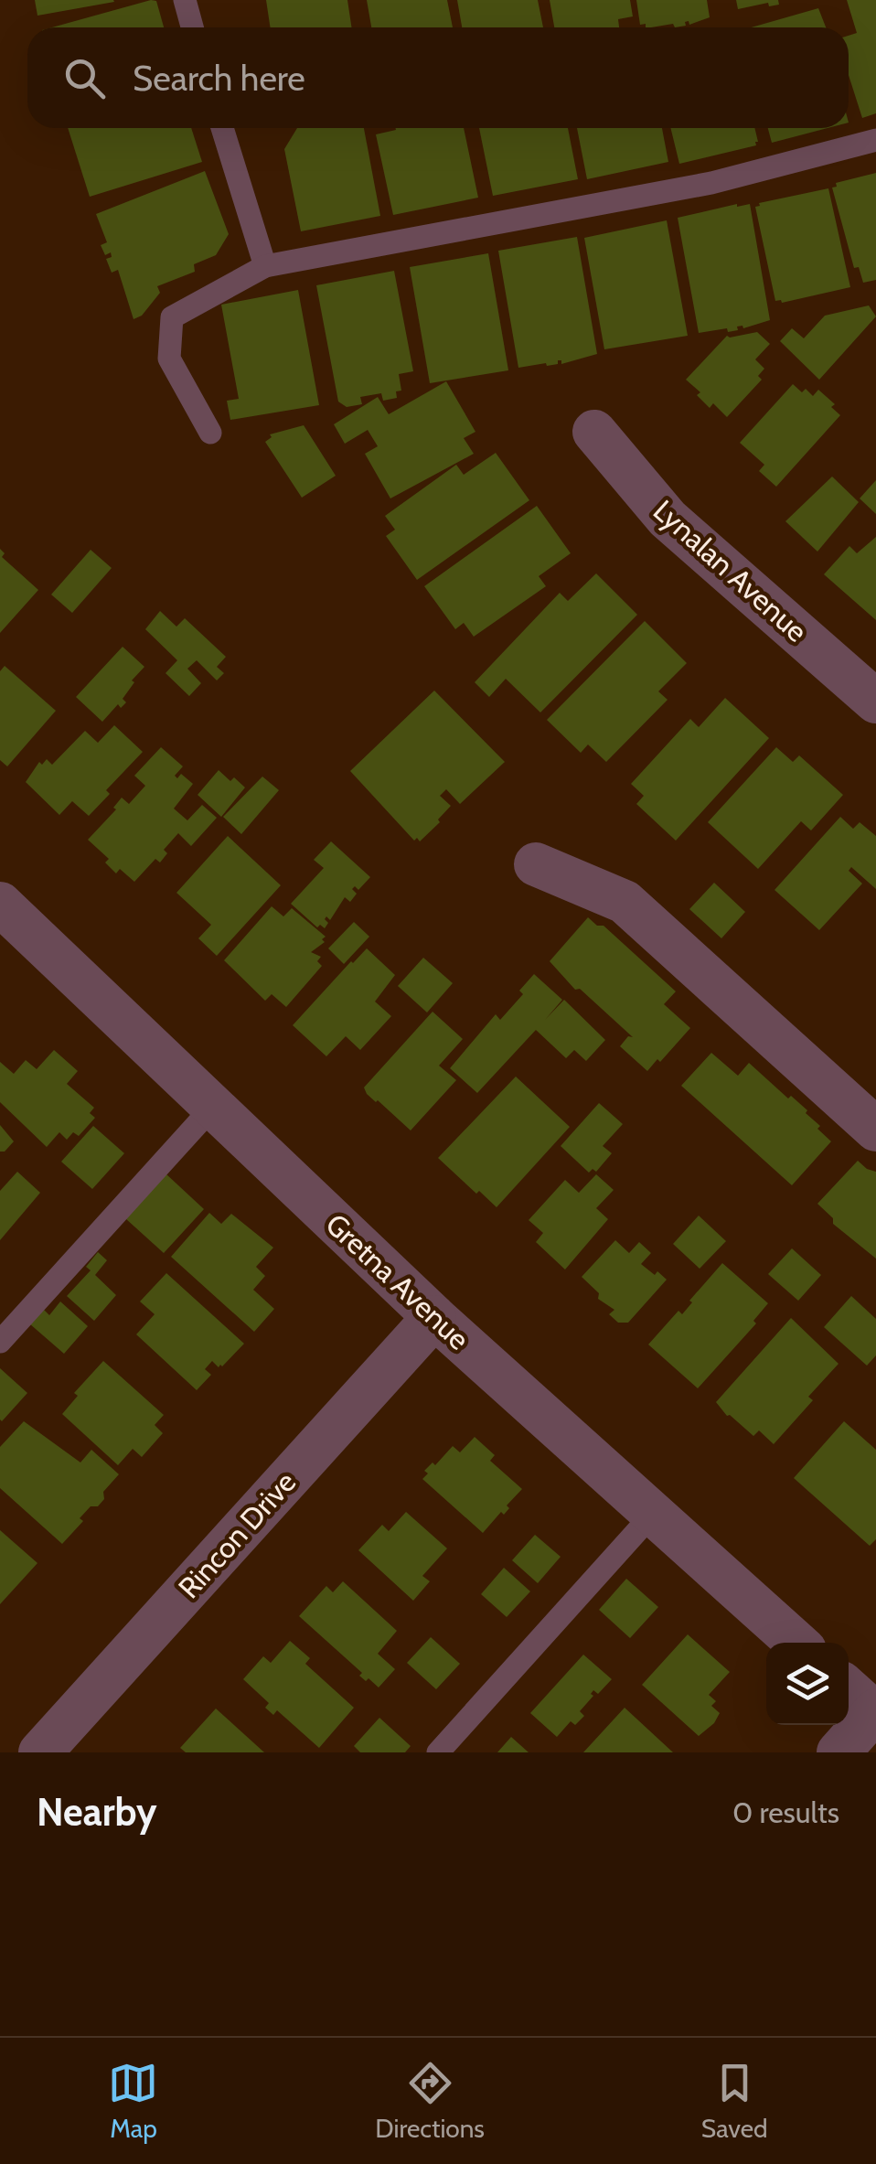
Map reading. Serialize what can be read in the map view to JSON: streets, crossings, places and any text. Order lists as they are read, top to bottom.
{
  "streets": {
    "street": ["Lynalan Avenue", "Gretna Avenue", "Rincon Drive"]
  },
  "crossings": [
    ["Gretna Avenue", "Rincon Drive"]
  ],
  "page": {
    "search": "Search here",
    "heading": ["Nearby", "0 results"],
    "nav": ["Map", "Directions", "Saved"]
  }
}
